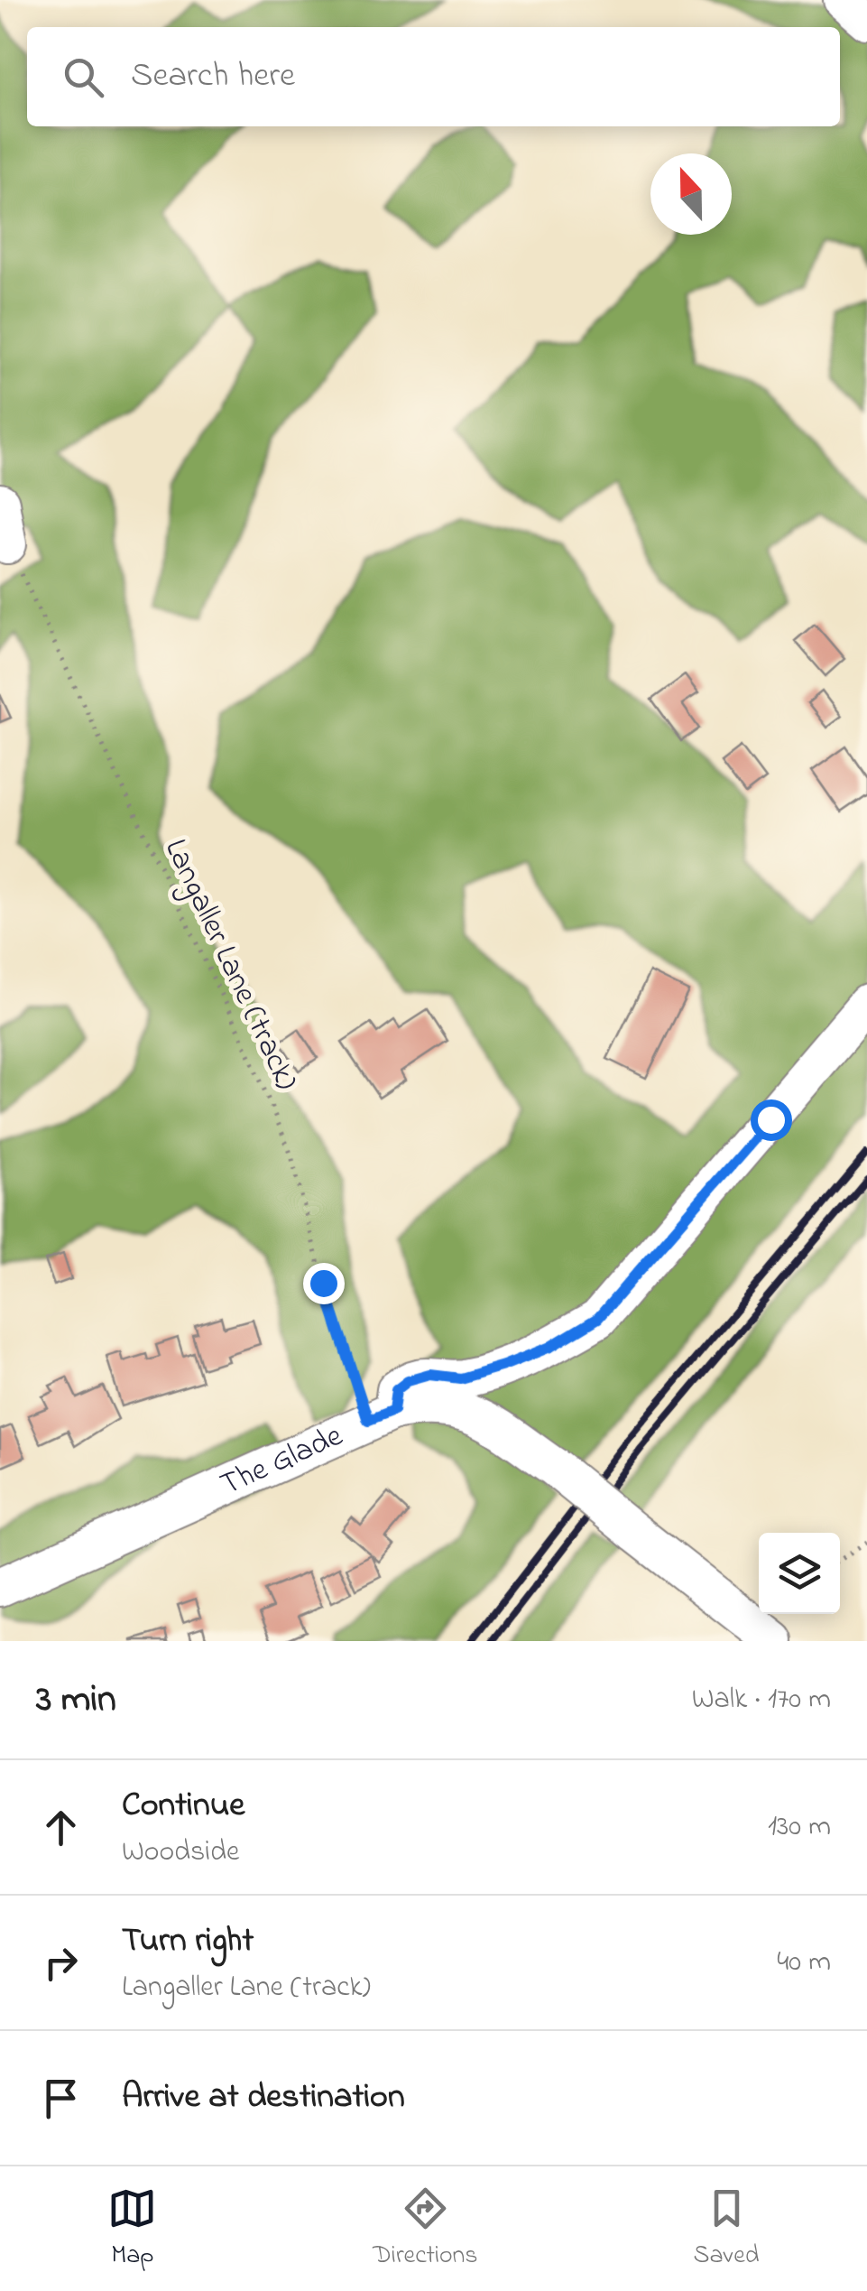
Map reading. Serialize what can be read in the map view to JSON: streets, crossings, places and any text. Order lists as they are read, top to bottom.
{
  "streets": {
    "street": ["The Glade"],
    "path": ["Langaller Lane (track)"]
  },
  "crossings": [
    ["Langaller Lane (track)", "The Glade"]
  ],
  "north": "top",
  "page": {
    "search": "Search here",
    "heading": ["3 min", "Walk · 170 m"],
    "list": [
      ["Continue", "Woodside", "130 m"],
      ["Turn right", "Langaller Lane (track)", "40 m"],
      "Arrive at destination"
    ],
    "nav": ["Map", "Directions", "Saved"]
  }
}
